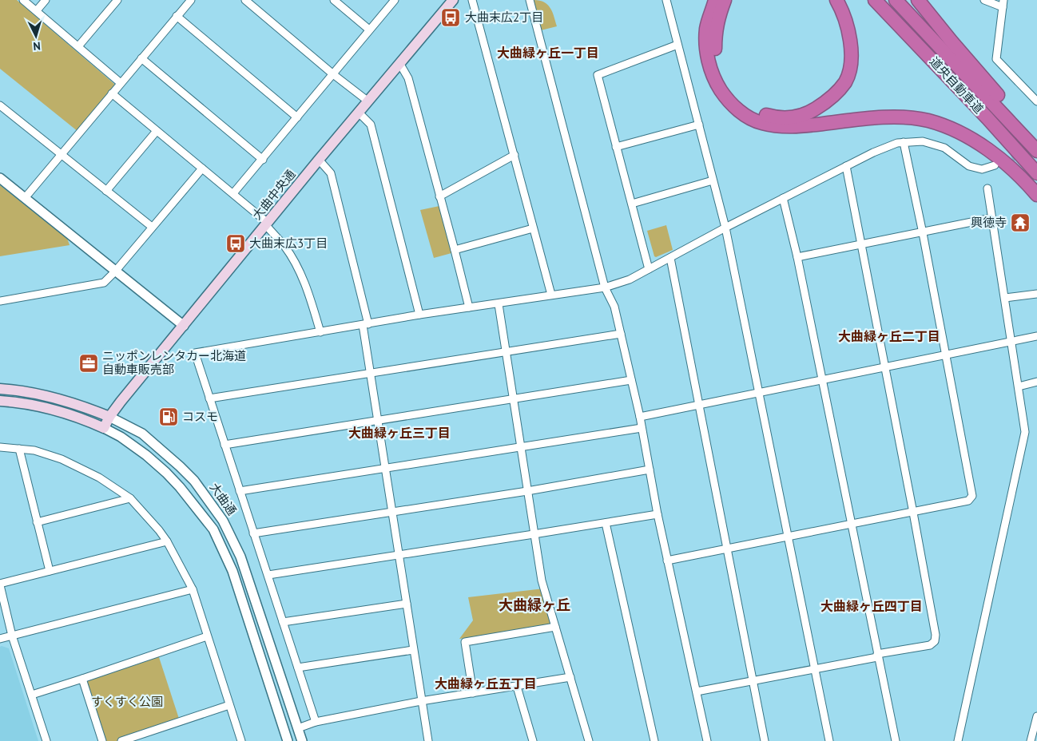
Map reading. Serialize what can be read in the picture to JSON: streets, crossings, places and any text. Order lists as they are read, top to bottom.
{
  "streets": {
    "highway": ["道央自動車道"],
    "main road": ["大曲中央通", "大曲通"]
  },
  "crossings": [
    ["大曲中央通", "大曲通"]
  ],
  "districts": [
    "大曲緑ヶ丘一丁目",
    "大曲緑ヶ丘二丁目",
    "大曲緑ヶ丘三丁目",
    "大曲緑ヶ丘",
    "大曲緑ヶ丘四丁目",
    "大曲緑ヶ丘五丁目"
  ],
  "parks": ["すくすく公園"],
  "places": {
    "bus stop": ["大曲末広2丁目", "大曲末広3丁目"],
    "temple": ["興徳寺"],
    "office": ["ニッポンレンタカー北海道 自動車販売部"],
    "fuel station": ["コスモ"]
  },
  "north": "bottom"
}
